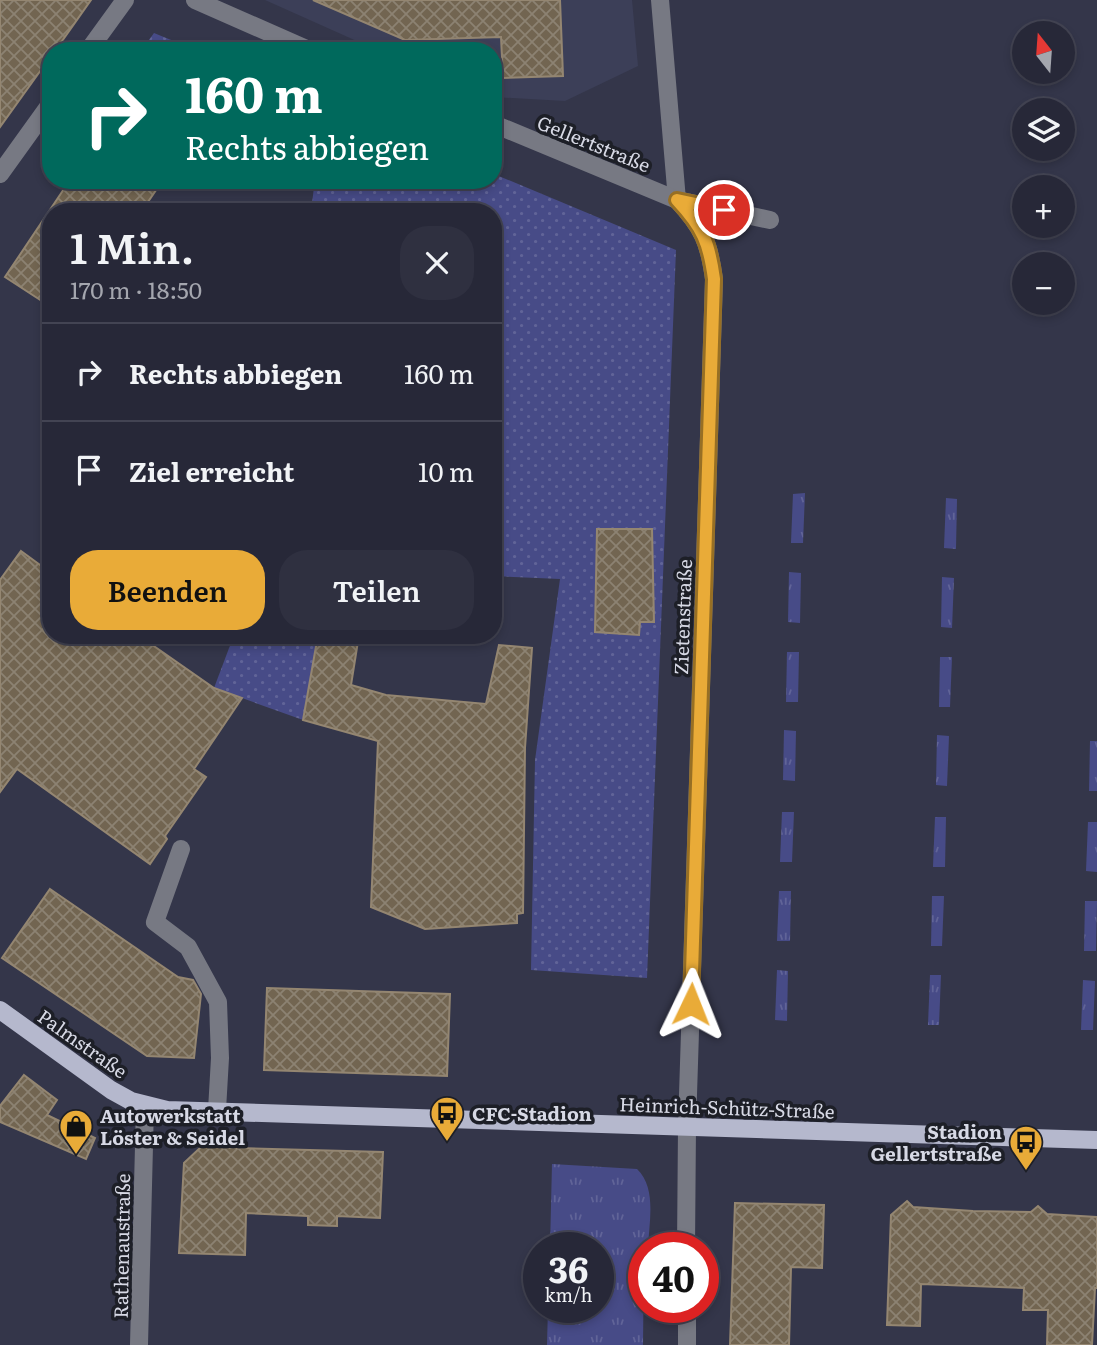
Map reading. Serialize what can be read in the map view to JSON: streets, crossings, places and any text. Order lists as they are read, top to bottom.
{
  "streets": {
    "main road": ["Palmstraße", "Heinrich-Schütz-Straße"],
    "street": ["Gellertstraße", "Zietenstraße", "Rathenaustraße"]
  },
  "crossings": [
    ["Gellertstraße", "Zietenstraße"],
    ["Zietenstraße", "Heinrich-Schütz-Straße"],
    ["Palmstraße", "Heinrich-Schütz-Straße"],
    ["Palmstraße", "Rathenaustraße"],
    ["Heinrich-Schütz-Straße", "Rathenaustraße"]
  ],
  "places": {
    "bus stop": ["CFC-Stadion", "Stadion Gellertstraße"],
    "shop": ["Autowerkstatt Löster & Seidel"]
  },
  "north": "top",
  "page": {
    "map_buttons": ["+", "−"],
    "turn": ["160 m", "Rechts abbiegen"],
    "heading": ["1 Min.", "170 m · 18:50"],
    "list": [
      {
        "name": "Rechts abbiegen",
        "value": "160 m"
      },
      {
        "name": "Ziel erreicht",
        "value": "10 m"
      }
    ],
    "buttons": ["Beenden", "Teilen"],
    "speed": "36 km/h",
    "limit": "40"
  }
}
